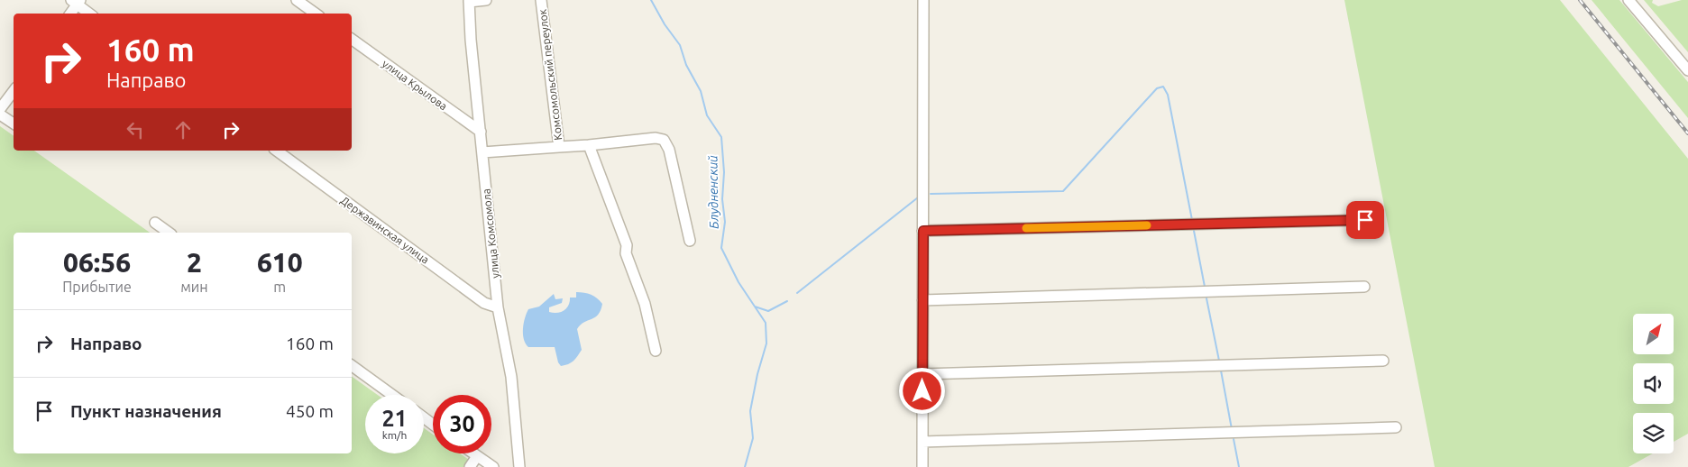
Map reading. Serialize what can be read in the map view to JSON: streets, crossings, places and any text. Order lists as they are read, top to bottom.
{
  "streets": {
    "street": [
      "Комсомольский переулок",
      "улица Крылова",
      "Державинская улица",
      "улица Комсомола"
    ]
  },
  "crossings": [
    ["улица Крылова", "улица Комсомола"],
    ["Державинская улица", "улица Комсомола"]
  ],
  "water": ["Блудненский"],
  "north": "top right",
  "page": {
    "turn": ["160 m", "Направо"],
    "eta": [
      "06:56",
      "Прибытие",
      "2",
      "мин",
      "610",
      "m"
    ],
    "list": [
      {
        "name": "Направо",
        "value": "160 m"
      },
      {
        "name": "Пункт назначения",
        "value": "450 m"
      }
    ],
    "speed": "21 km/h",
    "limit": "30"
  }
}
